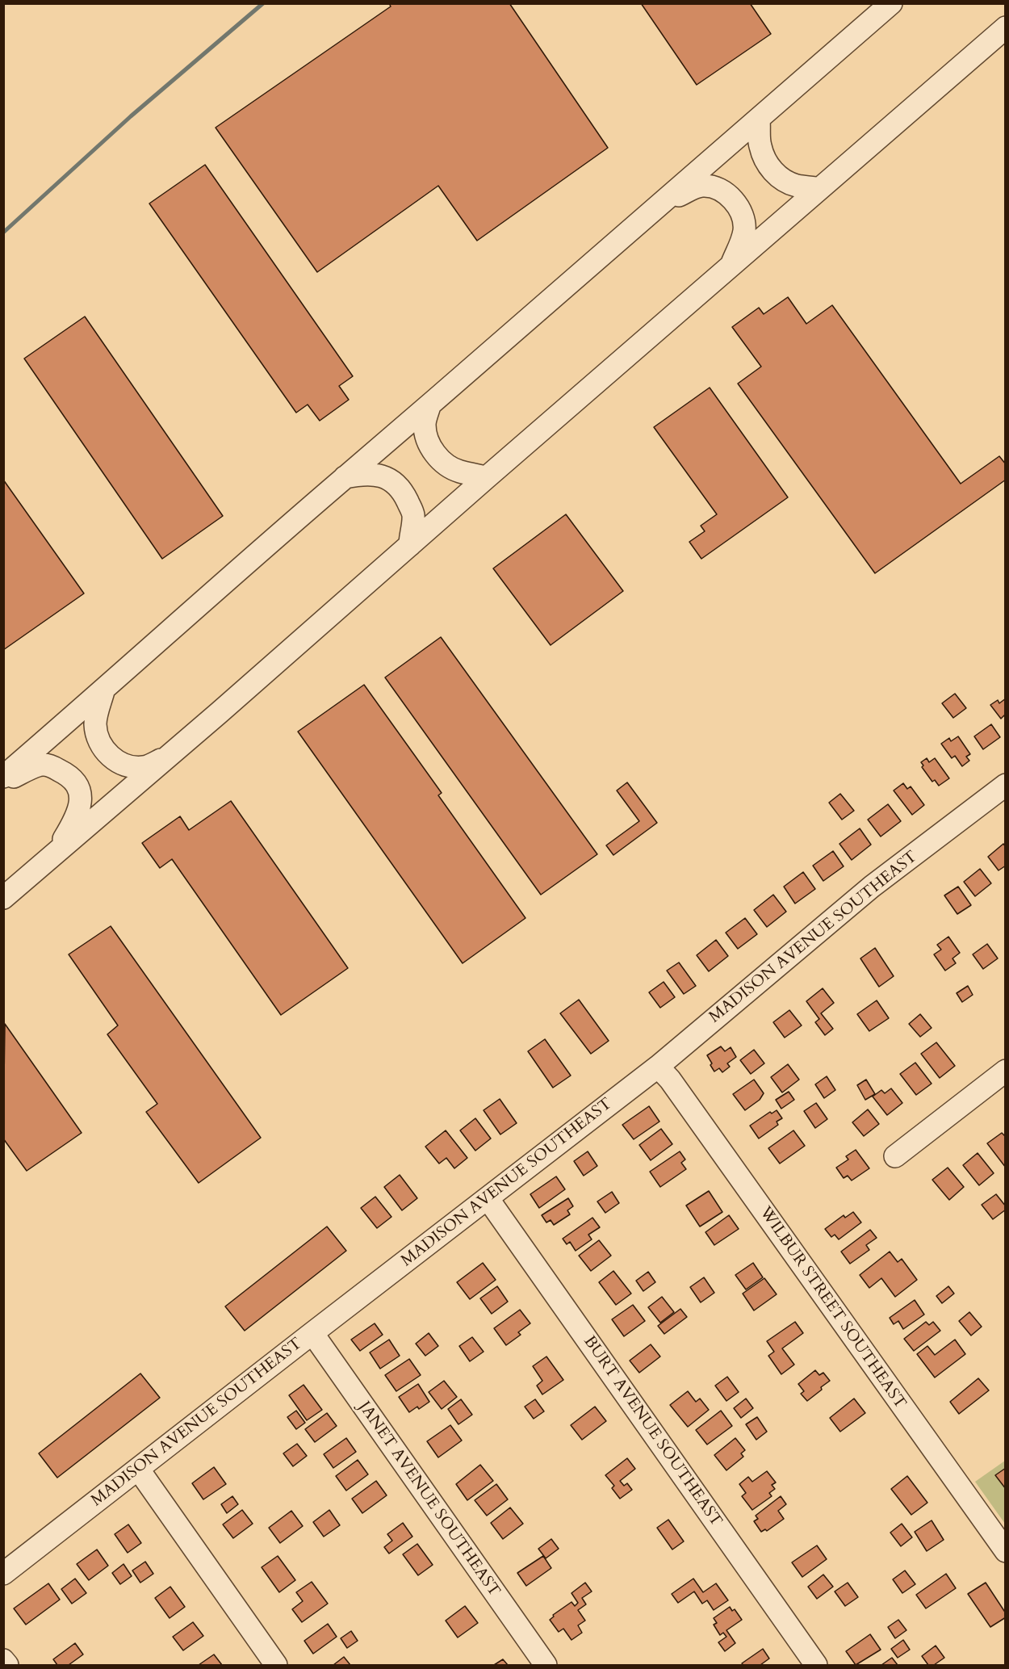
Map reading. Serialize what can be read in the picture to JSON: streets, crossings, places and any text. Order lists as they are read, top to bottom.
{
  "streets": {
    "street": [
      "MADISON AVENUE SOUTHEAST",
      "WILBUR STREET SOUTHEAST",
      "BURT AVENUE SOUTHEAST",
      "JANET AVENUE SOUTHEAST"
    ]
  },
  "crossings": [
    ["MADISON AVENUE SOUTHEAST", "WILBUR STREET SOUTHEAST"],
    ["MADISON AVENUE SOUTHEAST", "BURT AVENUE SOUTHEAST"],
    ["MADISON AVENUE SOUTHEAST", "JANET AVENUE SOUTHEAST"]
  ]
}
